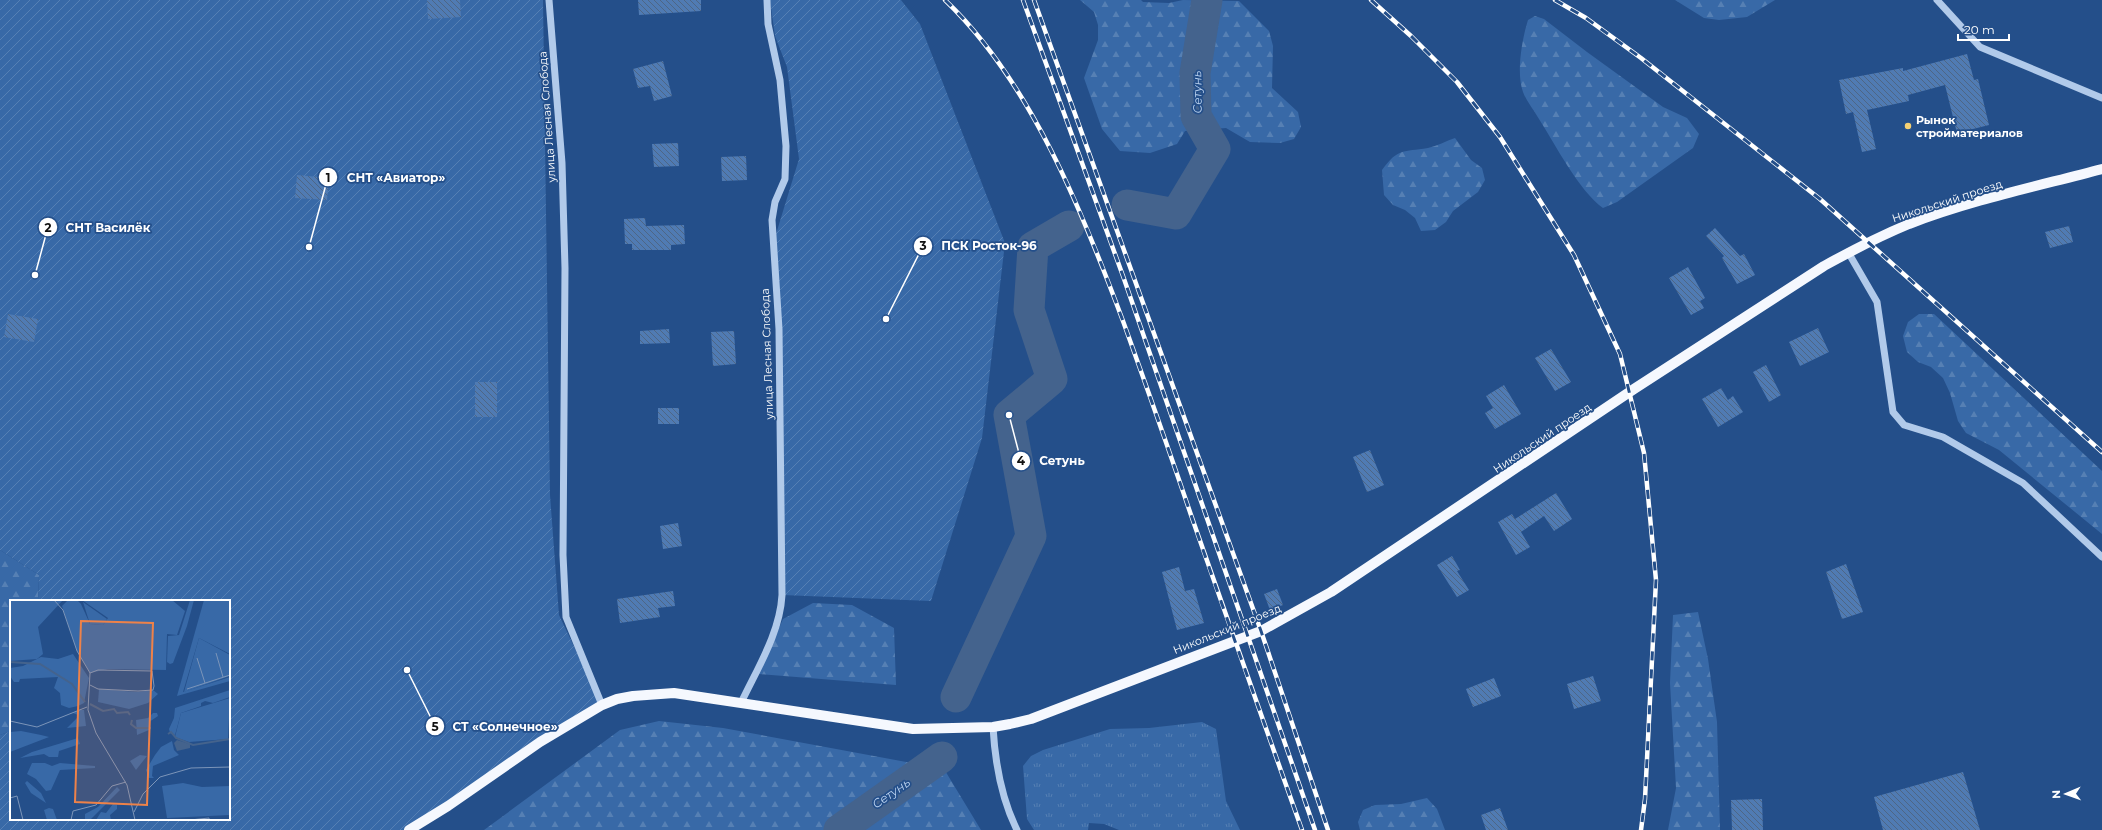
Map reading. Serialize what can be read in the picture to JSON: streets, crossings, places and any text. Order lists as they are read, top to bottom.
{
  "streets": {
    "main road": ["Никольский проезд"],
    "street": ["улица Лесная Слобода"]
  },
  "crossings": [
    ["улица Лесная Слобода", "Никольский проезд"]
  ],
  "water": ["Сетунь"],
  "places": [
    "Рынок стройматериалов",
    "СНТ «Авиатор»",
    "СНТ Василёк",
    "ПСК Росток-96",
    "Сетунь",
    "СТ «Солнечное»"
  ],
  "scale_bar": "20 m",
  "north": "left"
}
